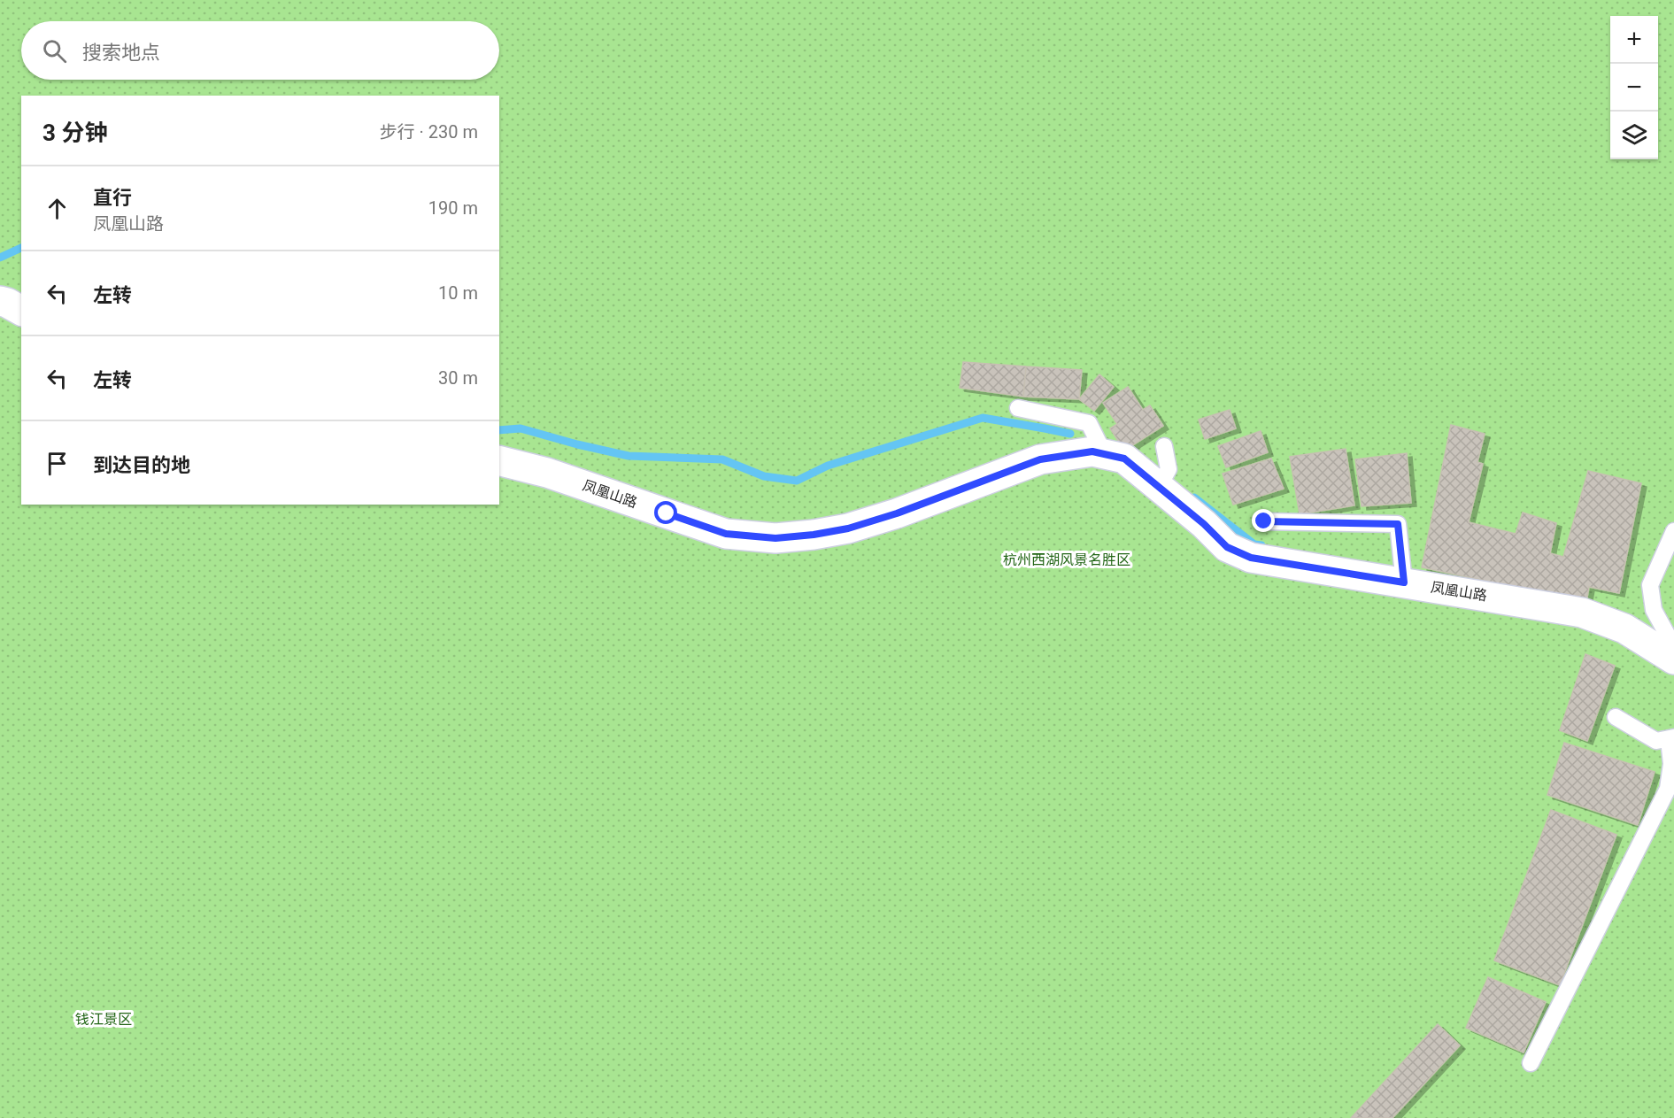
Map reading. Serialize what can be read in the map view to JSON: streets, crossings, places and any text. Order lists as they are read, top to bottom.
{
  "streets": {
    "street": ["凤凰山路"]
  },
  "parks": ["杭州西湖风景名胜区", "钱江景区"],
  "page": {
    "map_buttons": ["+", "−"],
    "search": "搜索地点",
    "heading": ["3 分钟", "步行 · 230 m"],
    "list": [
      ["直行", "凤凰山路", "190 m"],
      ["左转", "10 m"],
      ["左转", "30 m"],
      "到达目的地"
    ]
  }
}
